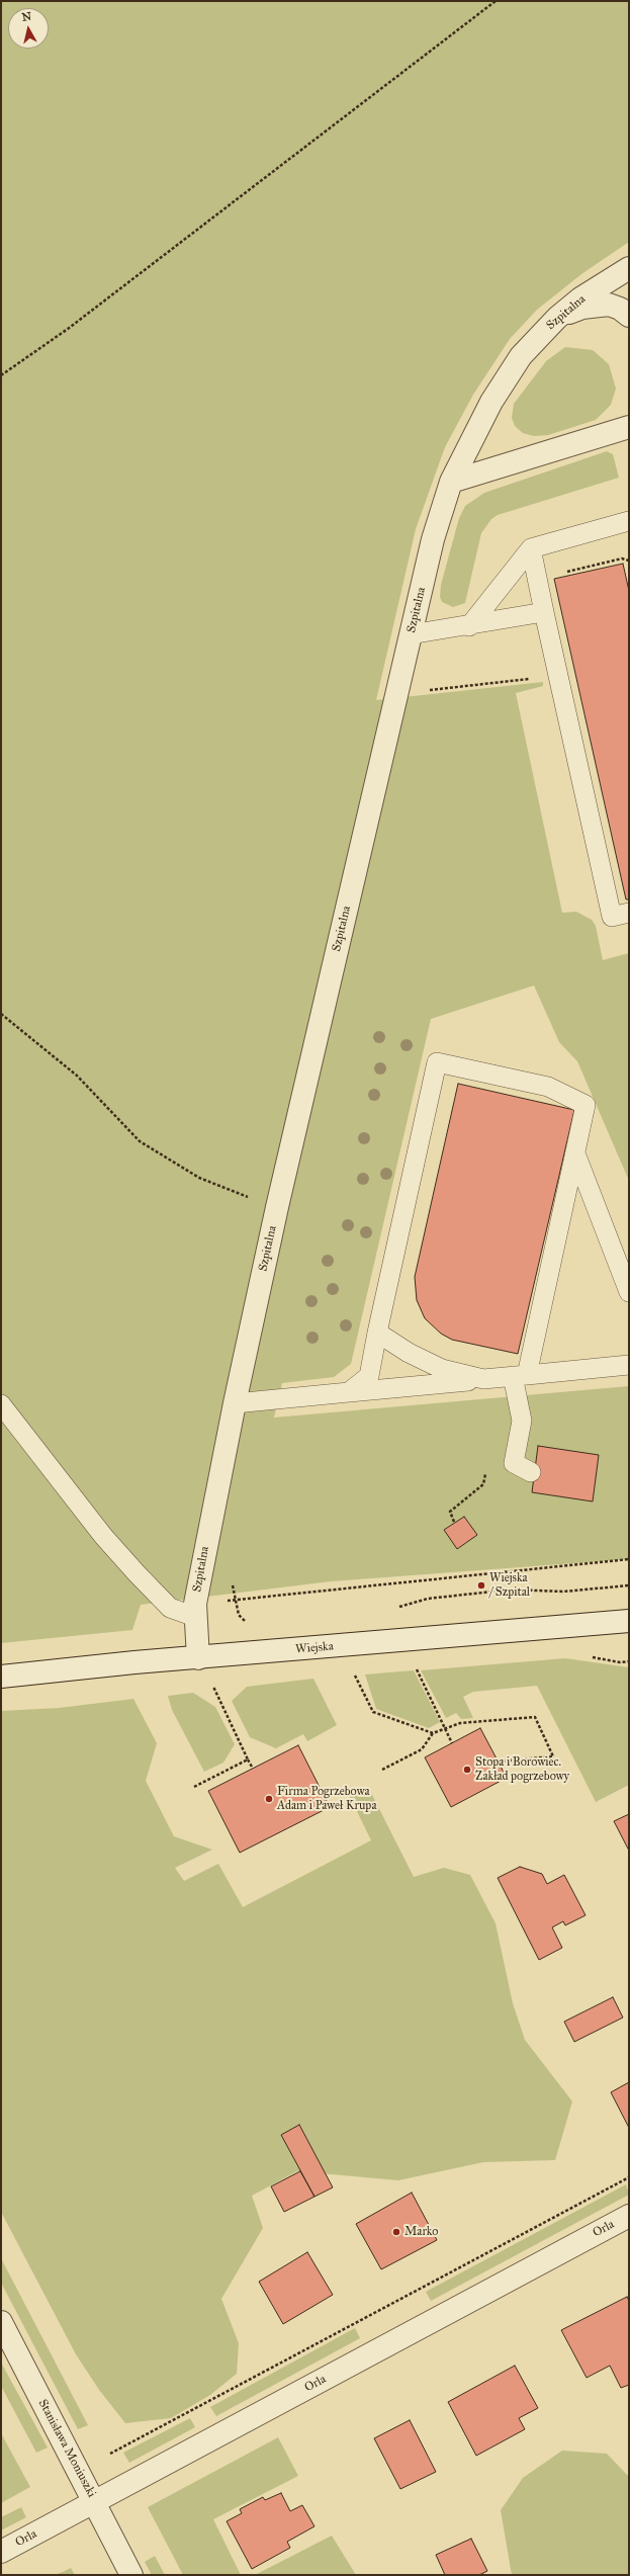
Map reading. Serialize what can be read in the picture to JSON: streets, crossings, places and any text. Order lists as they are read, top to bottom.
{
  "streets": {
    "street": [
      "Szpitalna",
      "Wiejska",
      "Orla",
      "Stanisława Moniuszki"
    ]
  },
  "crossings": [
    ["Szpitalna", "Wiejska"],
    ["Orla", "Stanisława Moniuszki"]
  ],
  "places": [
    "Wiejska / Szpital",
    "Stopa i Borowiec. Zakład pogrzebowy",
    "Firma Pogrzebowa Adam i Paweł Krupa",
    "Marko"
  ],
  "north": "top"
}
